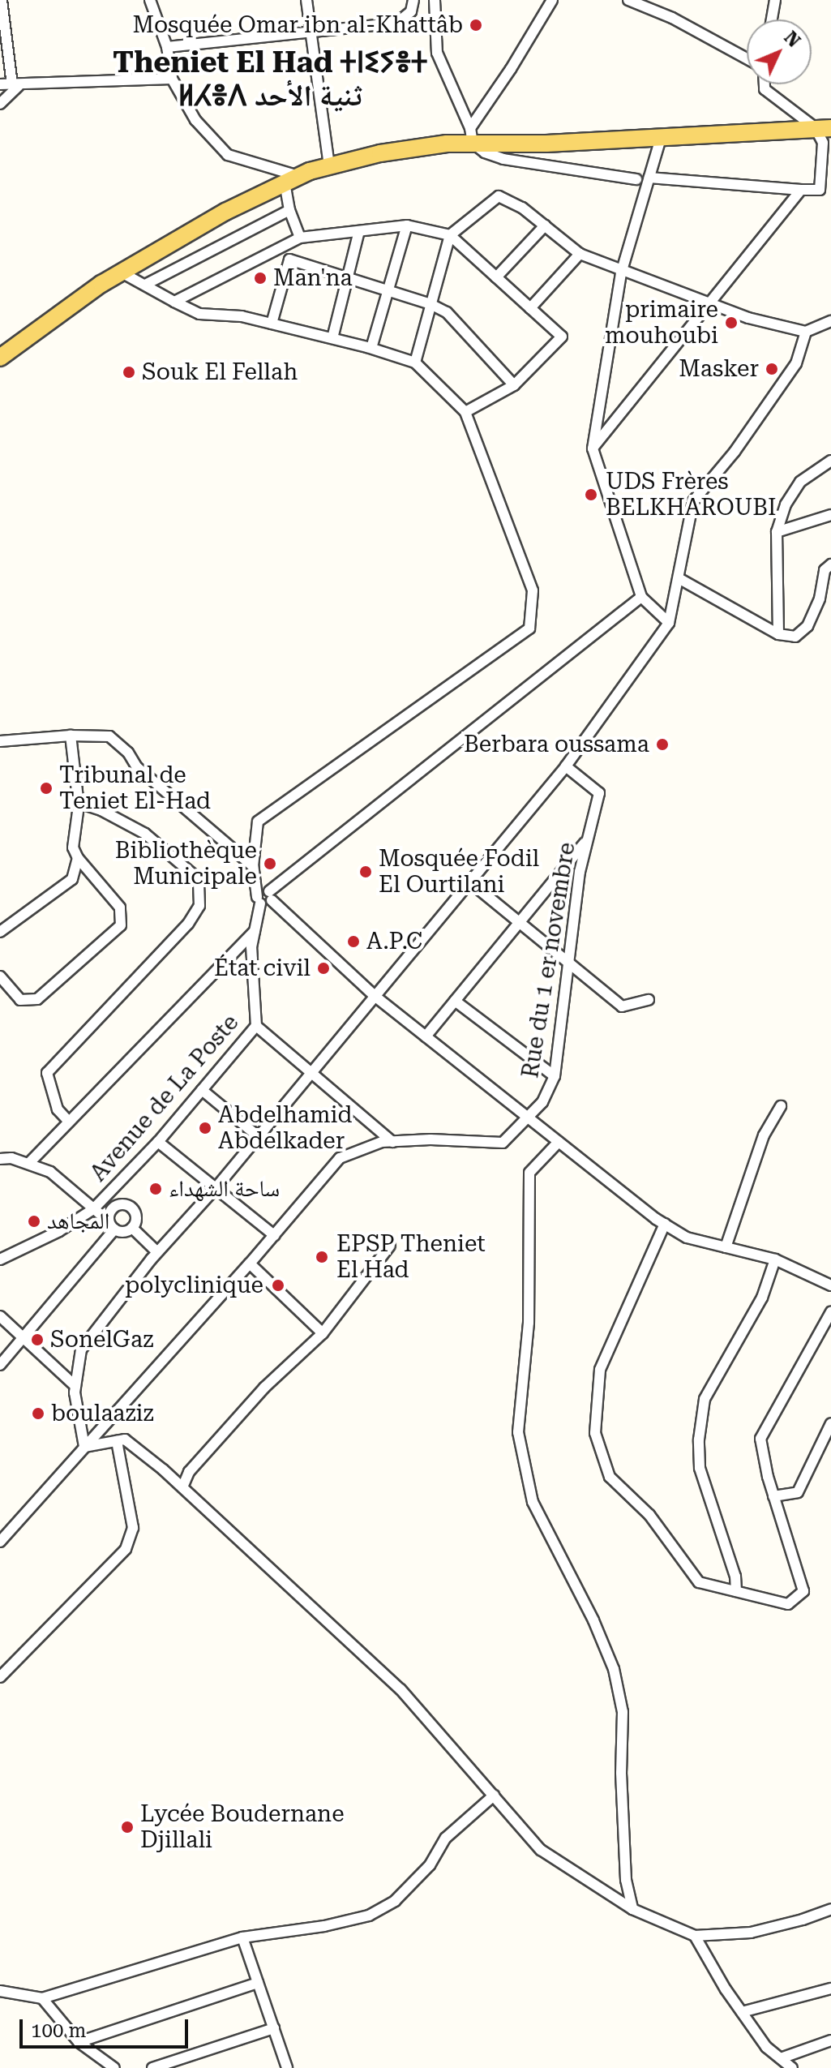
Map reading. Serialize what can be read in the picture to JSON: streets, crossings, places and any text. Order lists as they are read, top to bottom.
{
  "streets": {
    "street": ["Rue du 1 er novembre", "Avenue de La Poste"]
  },
  "districts": ["Theniet El Had ⵜⵏⵉⵢⴻⵜ ⵍⵃⴻⴷ ثنية الأحد"],
  "places": [
    "Mosquée Omar ibn al-Khattâb",
    "Man'na",
    "primaire mouhoubi",
    "Masker",
    "Souk El Fellah",
    "UDS Frères BELKHAROUBI",
    "Berbara oussama",
    "Tribunal de Teniet El-Had",
    "Bibliothèque Municipale",
    "Mosquée Fodil El Ourtilani",
    "A.P.C",
    "État civil",
    "Abdelhamid Abdelkader",
    "ساحة الشهداء",
    "المجاهد",
    "EPSP Theniet El Had",
    "polyclinique",
    "SonelGaz",
    "boulaaziz",
    "Lycée Boudernane Djillali"
  ],
  "scale_bar": "100 m",
  "north": "top right"
}
